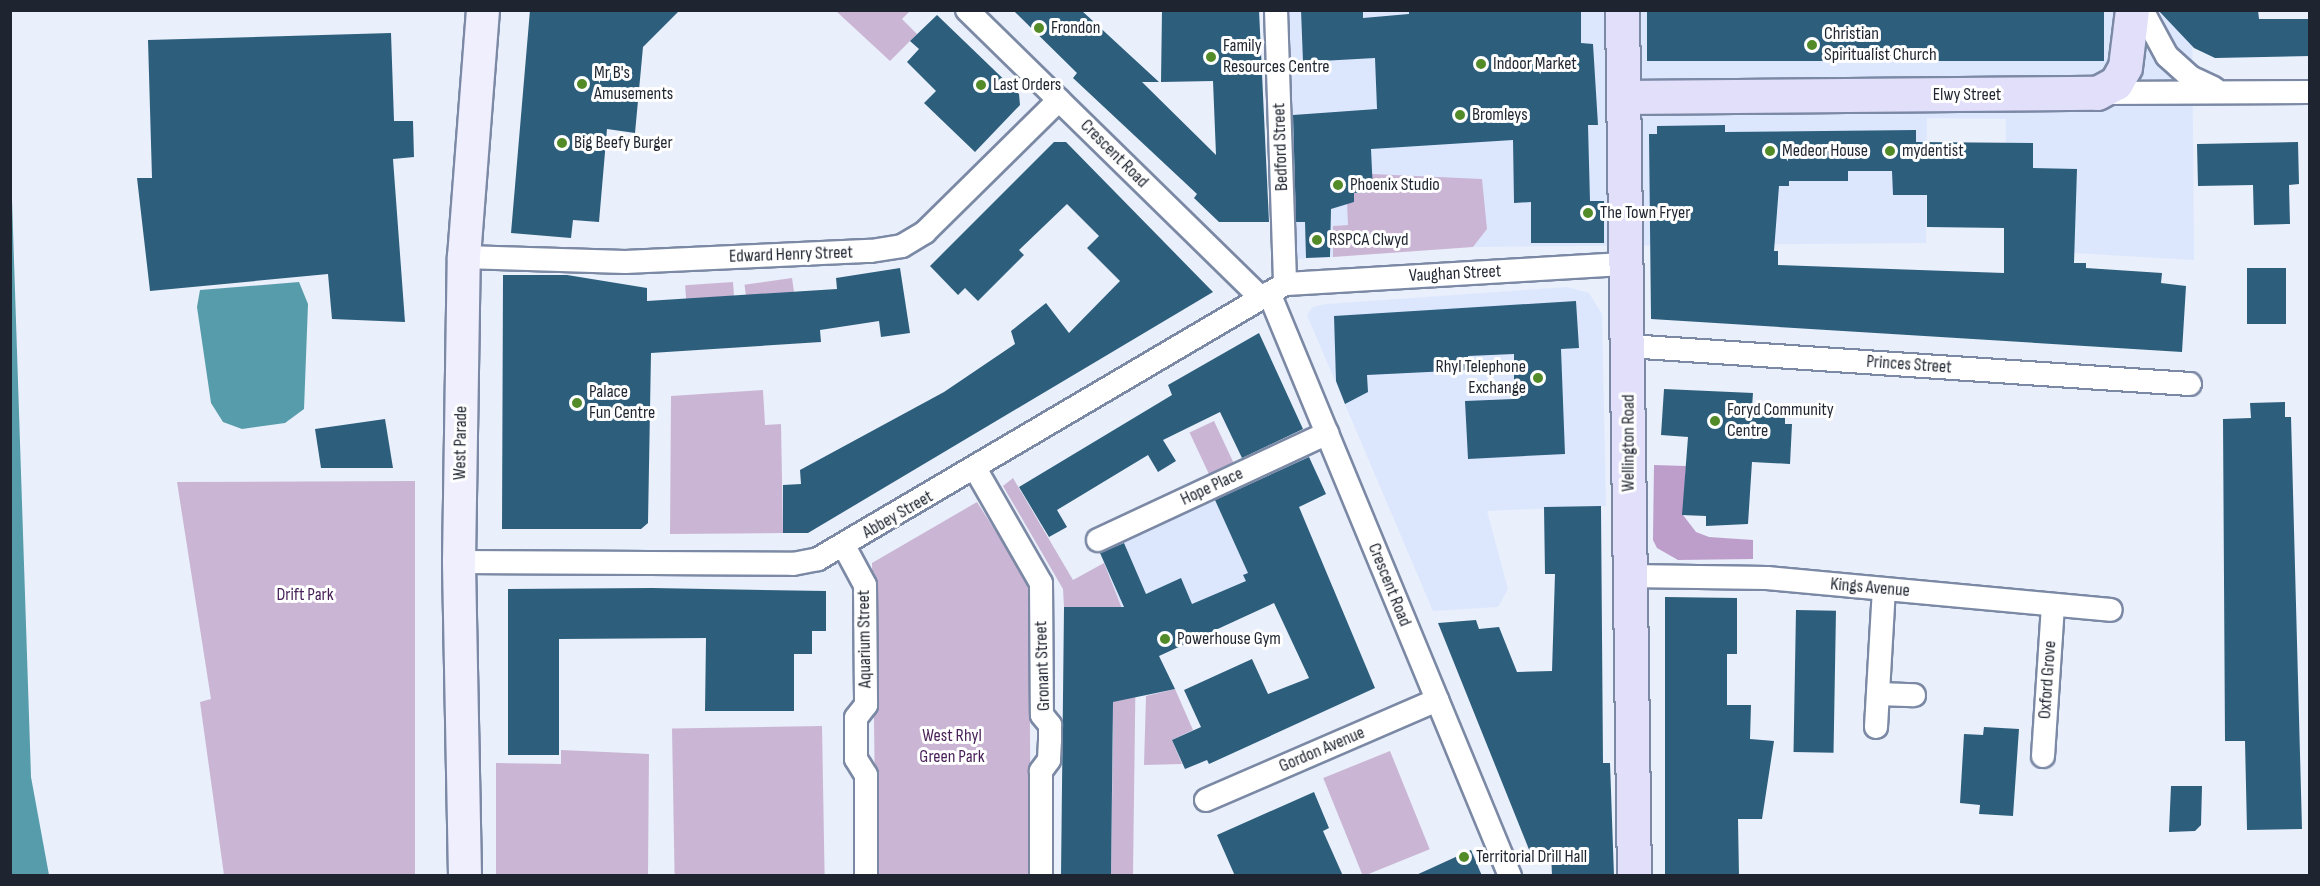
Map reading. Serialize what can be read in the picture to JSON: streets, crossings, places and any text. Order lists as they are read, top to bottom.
{
  "streets": {
    "main road": ["Elwy Street", "West Parade", "Wellington Road"],
    "street": [
      "Bedford Street",
      "Crescent Road",
      "Edward Henry Street",
      "Vaughan Street",
      "Princes Street",
      "Hope Place",
      "Abbey Street",
      "Kings Avenue",
      "Aquarium Street",
      "Gronant Street",
      "Oxford Grove",
      "Gordon Avenue"
    ]
  },
  "crossings": [
    ["Elwy Street", "Wellington Road"],
    ["Bedford Street", "Crescent Road"],
    ["Bedford Street", "Vaughan Street"],
    ["Bedford Street", "Abbey Street"],
    ["Crescent Road", "Edward Henry Street"],
    ["Crescent Road", "Vaughan Street"],
    ["Crescent Road", "Hope Place"],
    ["Crescent Road", "Abbey Street"],
    ["Crescent Road", "Gordon Avenue"],
    ["Edward Henry Street", "West Parade"],
    ["Vaughan Street", "Wellington Road"],
    ["Vaughan Street", "Abbey Street"],
    ["Princes Street", "Wellington Road"],
    ["West Parade", "Abbey Street"],
    ["Wellington Road", "Kings Avenue"],
    ["Abbey Street", "Aquarium Street"],
    ["Abbey Street", "Gronant Street"],
    ["Kings Avenue", "Oxford Grove"]
  ],
  "parks": ["Drift Park", "West Rhyl Green Park"],
  "places": [
    "Frondon",
    "Christian Spiritualist Church",
    "Family Resources Centre",
    "Indoor Market",
    "Mr B's Amusements",
    "Last Orders",
    "Bromleys",
    "Big Beefy Burger",
    "Medeor House",
    "mydentist",
    "Phoenix Studio",
    "The Town Fryer",
    "RSPCA Clwyd",
    "Rhyl Telephone Exchange",
    "Palace Fun Centre",
    "Foryd Community Centre",
    "Powerhouse Gym",
    "Territorial Drill Hall"
  ]
}
